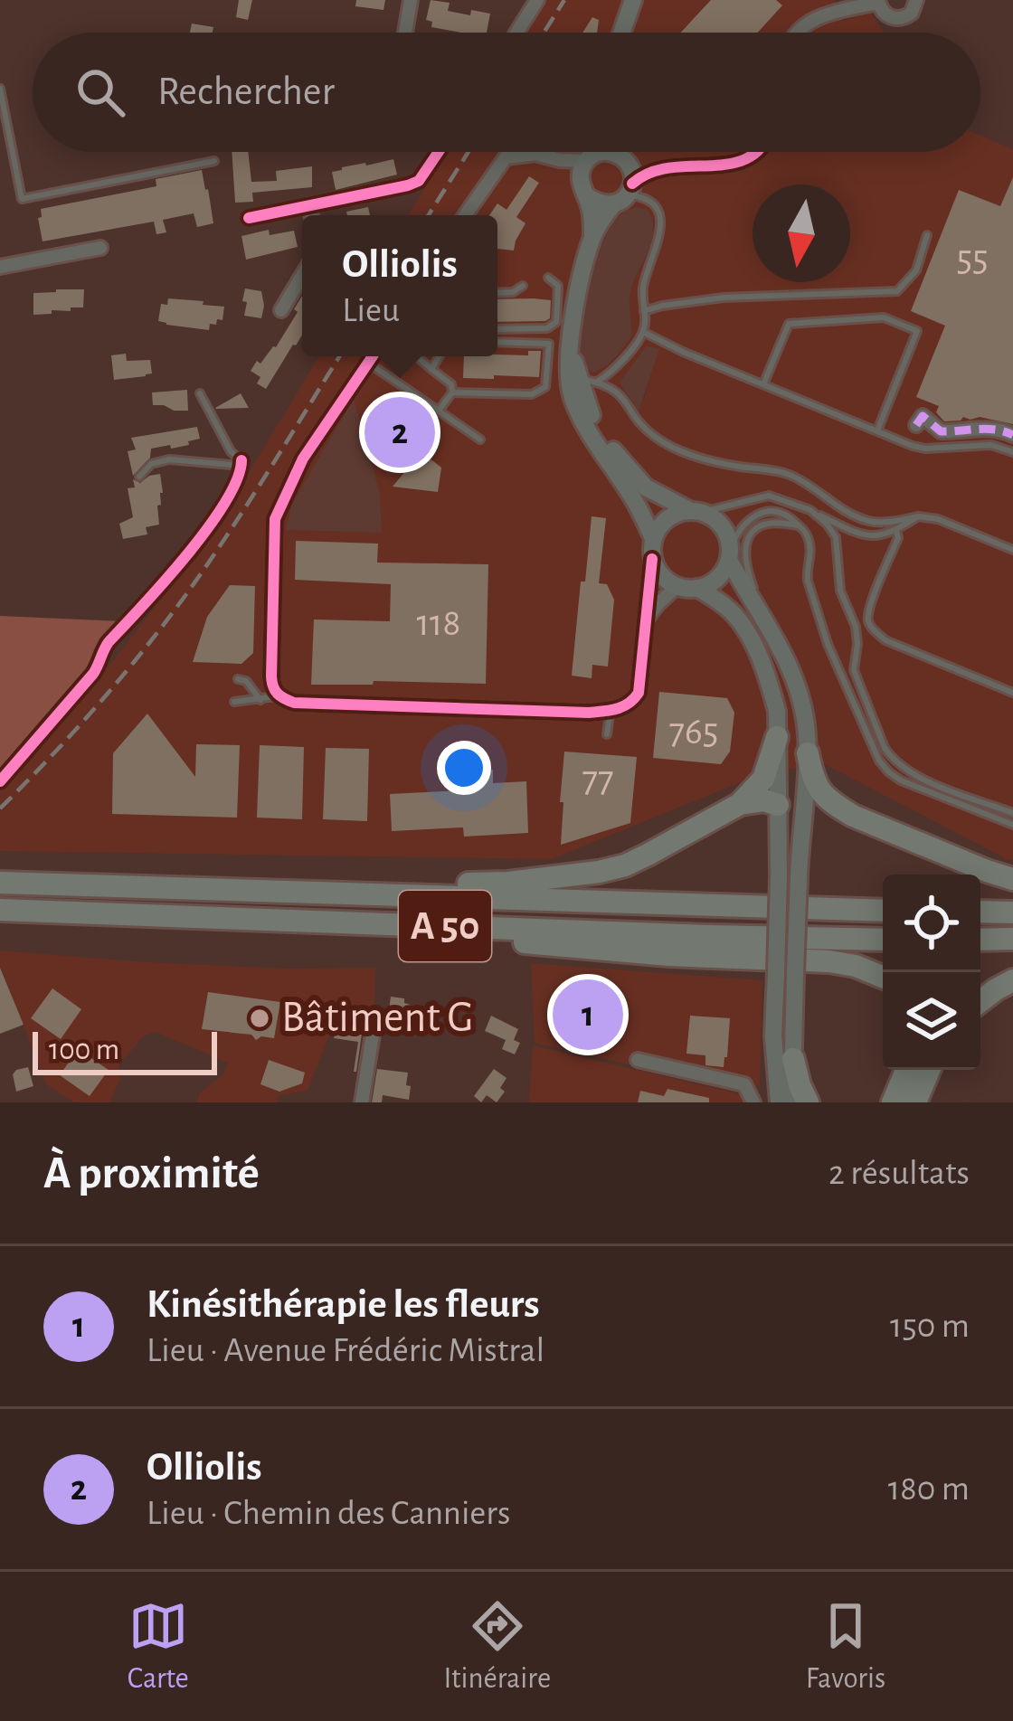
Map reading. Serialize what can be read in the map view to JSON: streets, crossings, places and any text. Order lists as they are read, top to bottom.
{
  "streets": {
    "highway": ["A 50"]
  },
  "places": ["Bâtiment G"],
  "house_numbers": [
    "55",
    "118",
    "765",
    "77"
  ],
  "scale_bar": "100 m",
  "north": "bottom",
  "page": {
    "search": "Rechercher",
    "popup": ["Olliolis", "Lieu"],
    "pins": ["2", "1"],
    "scale": "100 m",
    "heading": ["À proximité", "2 résultats"],
    "list": [
      {
        "mark": "1",
        "name": "Kinésithérapie les fleurs",
        "note": "Lieu · Avenue Frédéric Mistral",
        "value": "150 m"
      },
      {
        "mark": "2",
        "name": "Olliolis",
        "note": "Lieu · Chemin des Canniers",
        "value": "180 m"
      }
    ],
    "nav": ["Carte", "Itinéraire", "Favoris"]
  }
}
